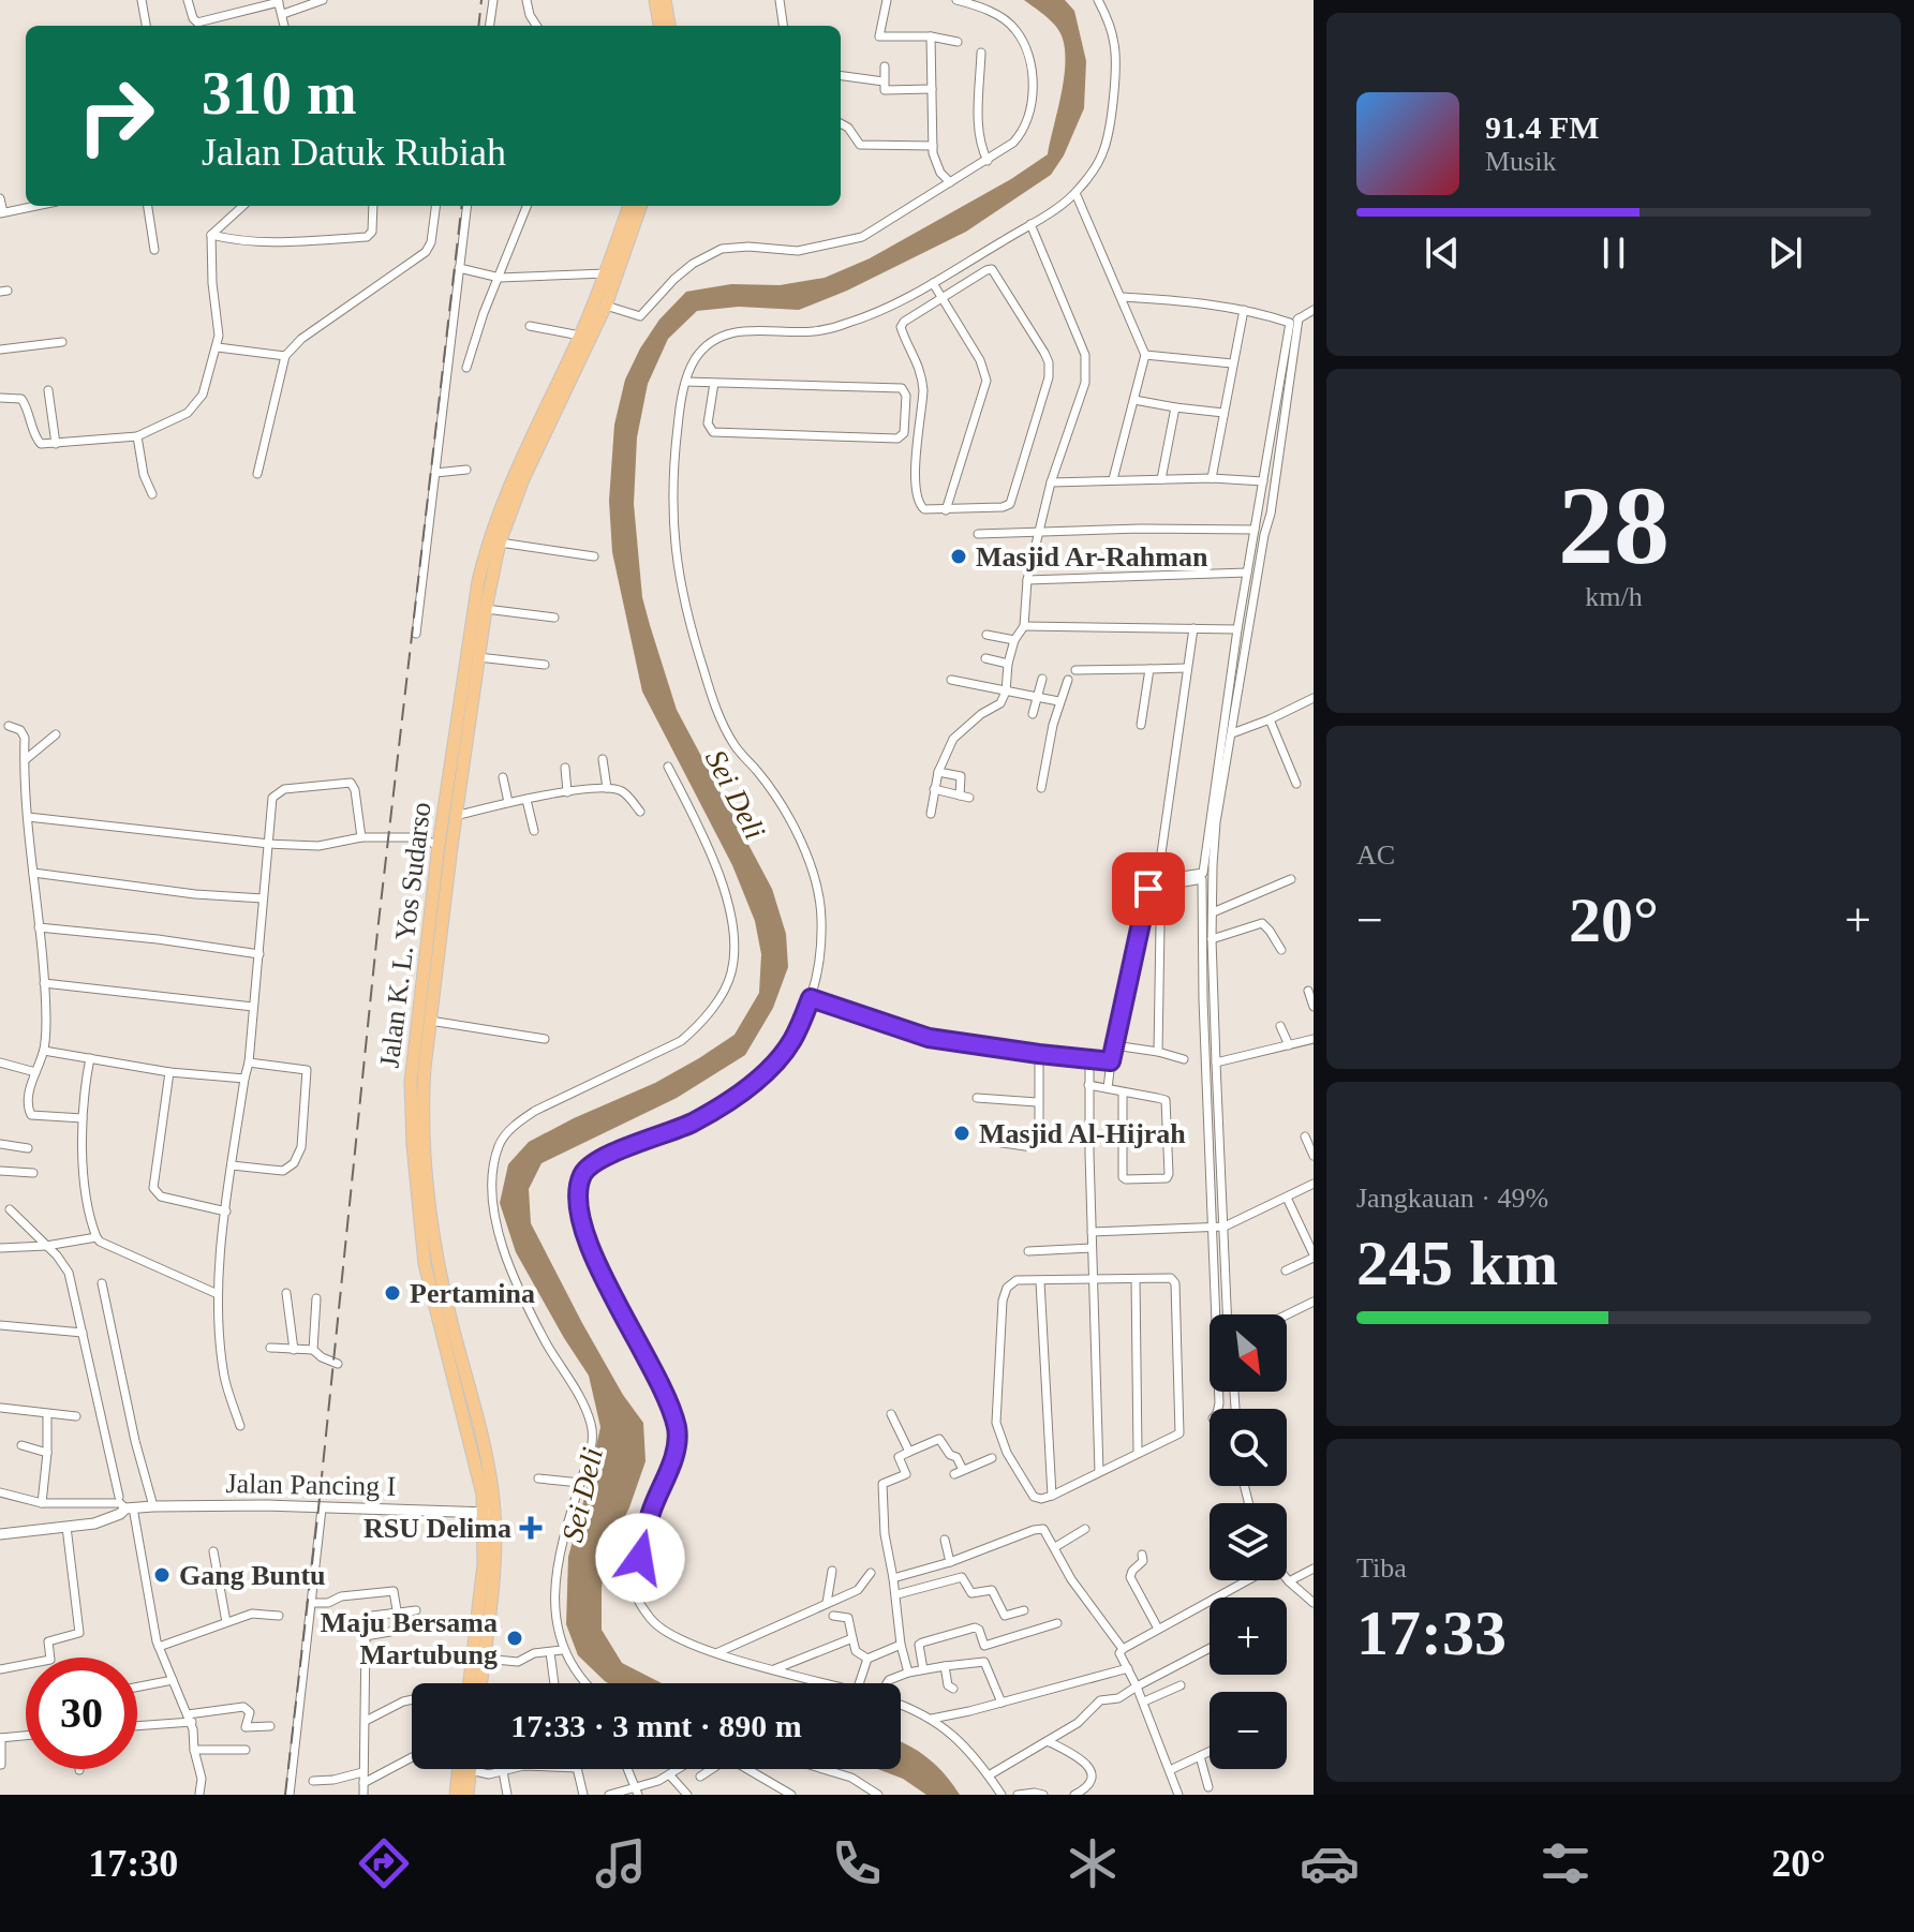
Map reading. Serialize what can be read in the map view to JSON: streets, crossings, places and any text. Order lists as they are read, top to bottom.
{
  "streets": {
    "highway": ["Jalan K. L. Yos Sudarso"],
    "main road": ["Jalan Pancing I"]
  },
  "crossings": [
    ["Jalan K. L. Yos Sudarso", "Jalan Pancing I"]
  ],
  "water": ["Sei Deli"],
  "places": {
    "other": [
      "Masjid Ar-Rahman",
      "Masjid Al-Hijrah",
      "Pertamina",
      "Gang Buntu",
      "Maju Bersama Martubung"
    ],
    "health": ["RSU Delima"]
  },
  "north": "bottom right",
  "page": {
    "turn": ["310 m", "Jalan Datuk Rubiah"],
    "song": ["91.4 FM", "Musik"],
    "tile": [
      ["28", "km/h"],
      "AC",
      ["Jangkauan · 49%", "245 km"],
      ["Tiba", "17:33"]
    ],
    "heat": ["−", "20°", "+"],
    "map_buttons": ["+", "−"],
    "limit": "30",
    "trip": "17:33 · 3 mnt · 890 m",
    "tabs": ["17:30", "20°"]
  }
}
